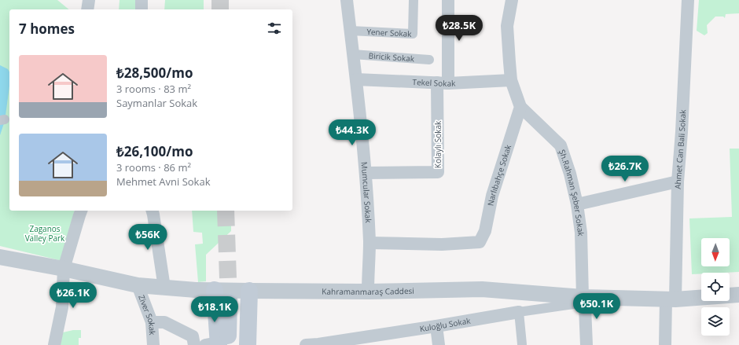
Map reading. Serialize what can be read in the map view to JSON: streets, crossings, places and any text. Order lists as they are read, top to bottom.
{
  "streets": {
    "street": [
      "Yener Sokak",
      "Biricik Sokak",
      "Tekel Sokak",
      "Kolaylı Sokak",
      "Ahmet Can Bali Sokak",
      "Narlıbahçe Sokak",
      "Mumcular Sokak",
      "Şh.Rahman Şeber Sokak",
      "Kahramanmaraş Caddesi",
      "Ziver Sokak",
      "Kuloğlu Sokak"
    ]
  },
  "crossings": [
    ["Yener Sokak", "Mumcular Sokak"],
    ["Biricik Sokak", "Mumcular Sokak"],
    ["Tekel Sokak", "Kolaylı Sokak"],
    ["Tekel Sokak", "Mumcular Sokak"],
    ["Kolaylı Sokak", "Mumcular Sokak"],
    ["Ahmet Can Bali Sokak", "Kahramanmaraş Caddesi"],
    ["Narlıbahçe Sokak", "Mumcular Sokak"],
    ["Narlıbahçe Sokak", "Şh.Rahman Şeber Sokak"],
    ["Mumcular Sokak", "Kahramanmaraş Caddesi"],
    ["Şh.Rahman Şeber Sokak", "Kahramanmaraş Caddesi"],
    ["Şh.Rahman Şeber Sokak", "Kuloğlu Sokak"],
    ["Kahramanmaraş Caddesi", "Ziver Sokak"],
    ["Kahramanmaraş Caddesi", "Kuloğlu Sokak"]
  ],
  "parks": ["Zaganos Valley Park"],
  "north": "bottom",
  "page": {
    "heading": "7 homes",
    "price": [
      "₺28.5K",
      "₺44.3K",
      "₺26.7K",
      "₺56K",
      "₺26.1K",
      "₺50.1K",
      "₺18.1K"
    ],
    "list": [
      {
        "name": "₺28,500/mo",
        "note": "3 rooms · 83 m² · Saymanlar Sokak"
      },
      {
        "name": "₺26,100/mo",
        "note": "3 rooms · 86 m² · Mehmet Avni Sokak"
      }
    ]
  }
}
